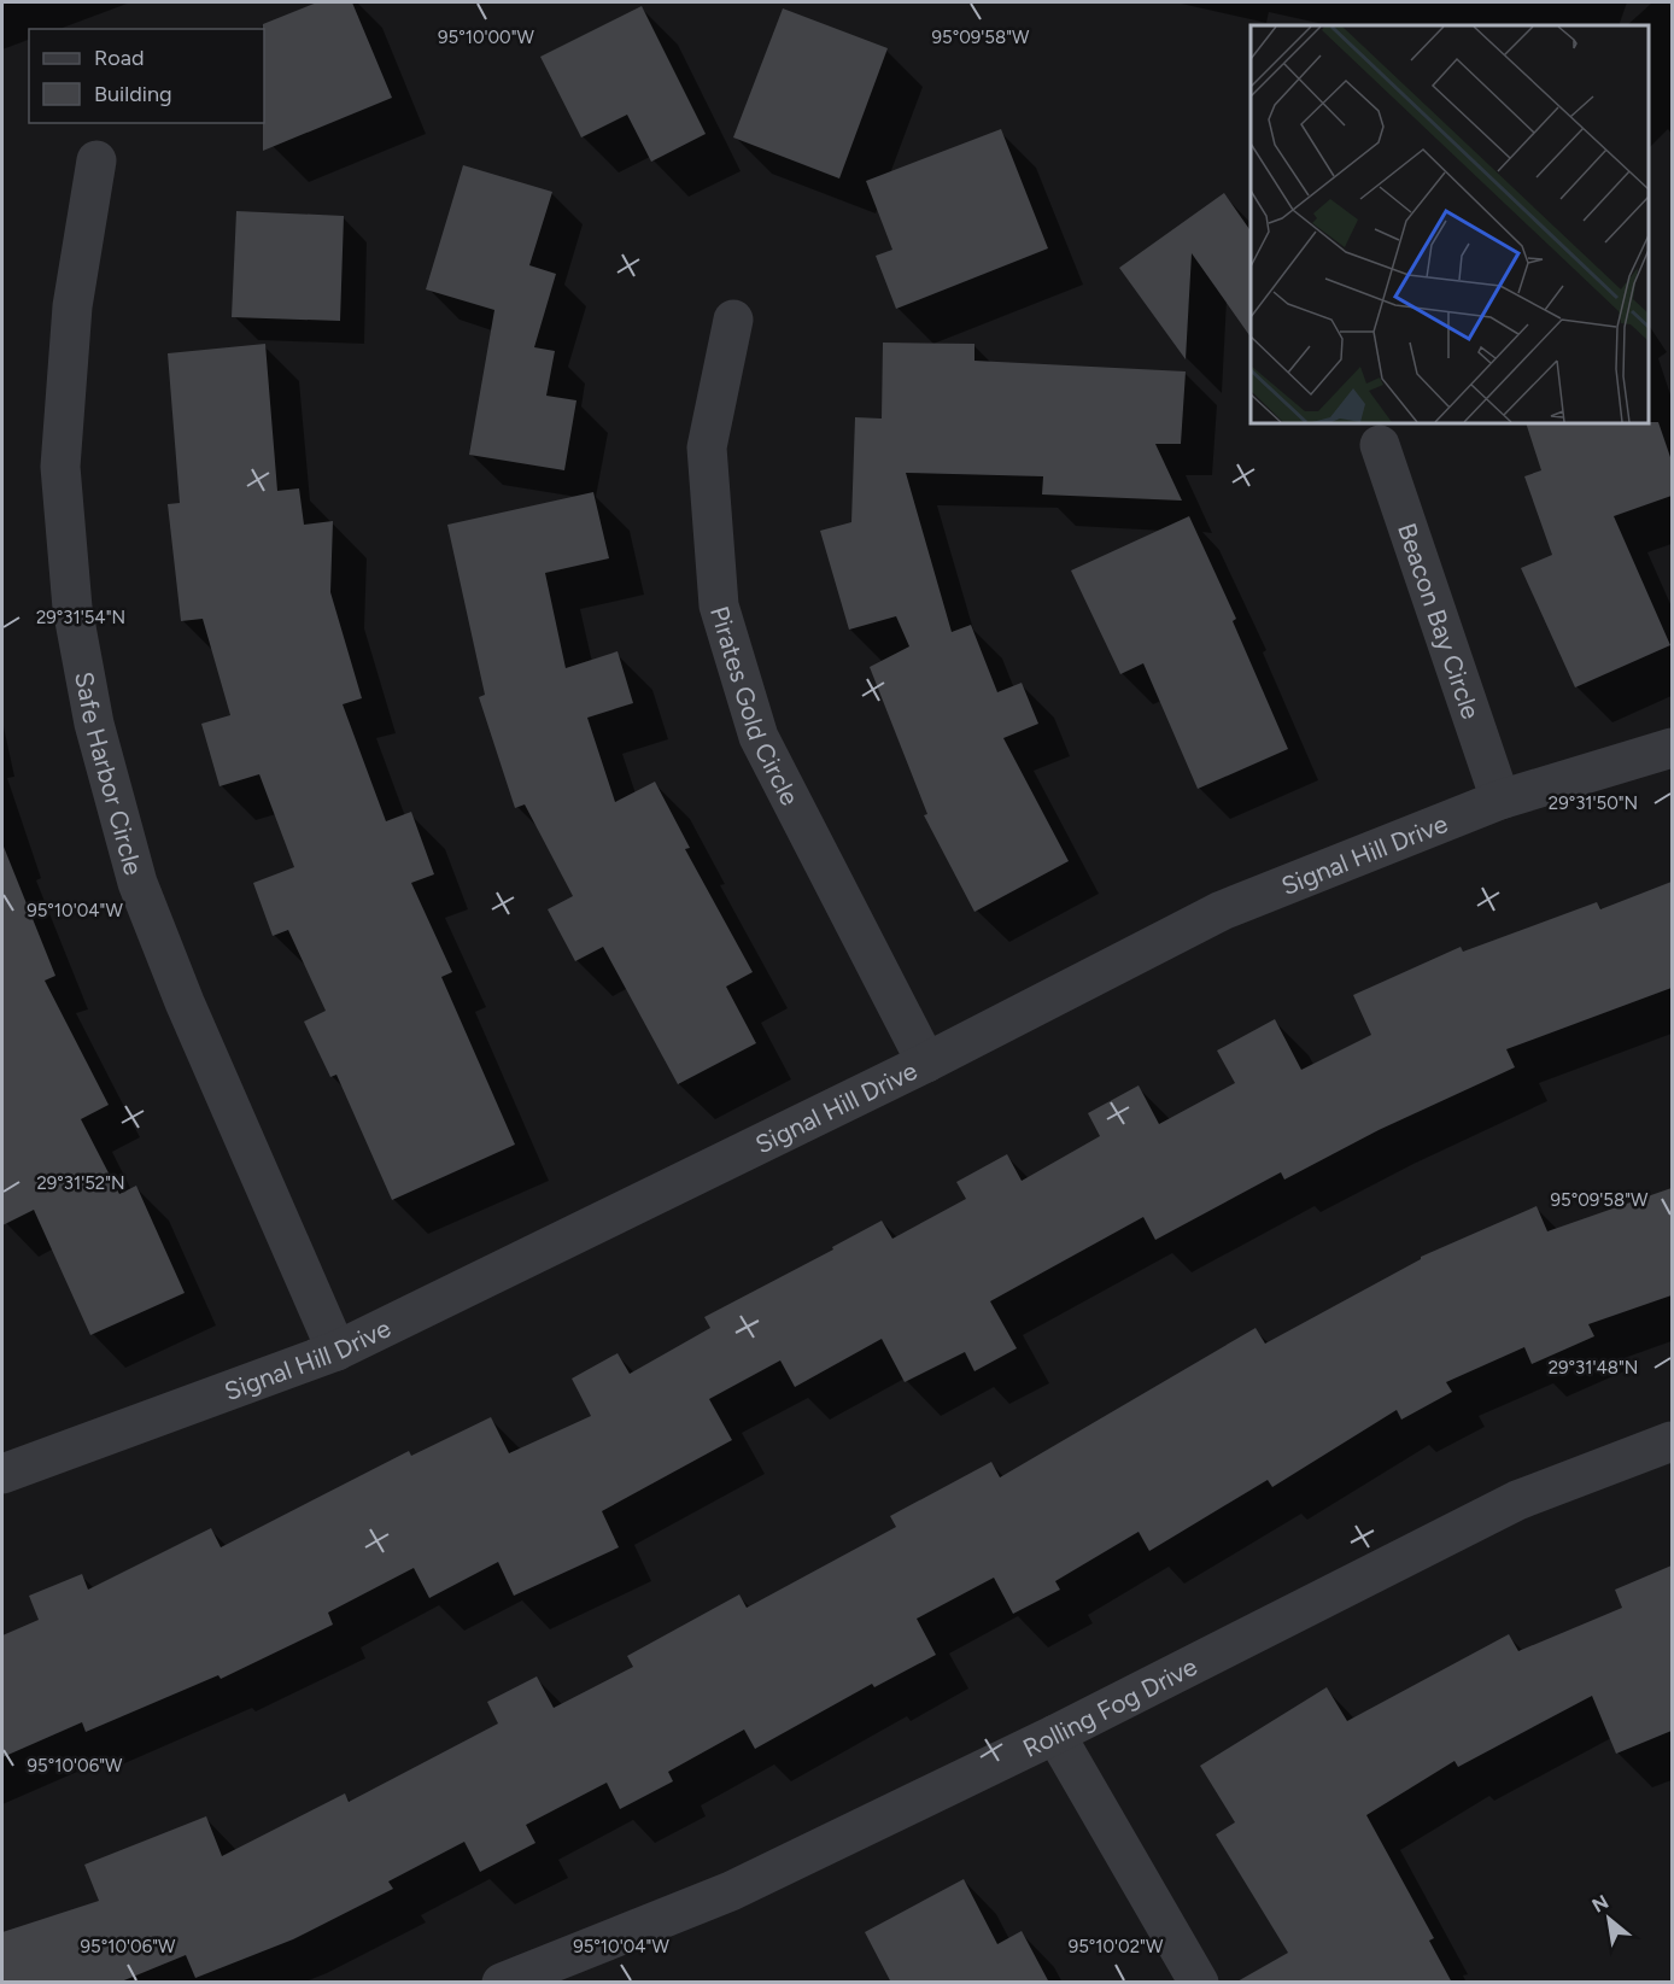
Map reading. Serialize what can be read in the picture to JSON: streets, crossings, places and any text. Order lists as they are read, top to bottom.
{
  "streets": {
    "street": [
      "Beacon Bay Circle",
      "Pirates Gold Circle",
      "Safe Harbor Circle",
      "Signal Hill Drive",
      "Rolling Fog Drive"
    ]
  },
  "crossings": [
    ["Beacon Bay Circle", "Signal Hill Drive"],
    ["Pirates Gold Circle", "Signal Hill Drive"],
    ["Safe Harbor Circle", "Signal Hill Drive"]
  ],
  "legend": ["Road", "Building"],
  "north": "top left",
  "coordinates": [
    "95°10'00\"W",
    "95°09'58\"W",
    "29°31'54\"N",
    "29°31'50\"N",
    "95°10'04\"W",
    "29°31'52\"N",
    "29°31'48\"N",
    "95°10'06\"W",
    "95°10'02\"W"
  ]
}
